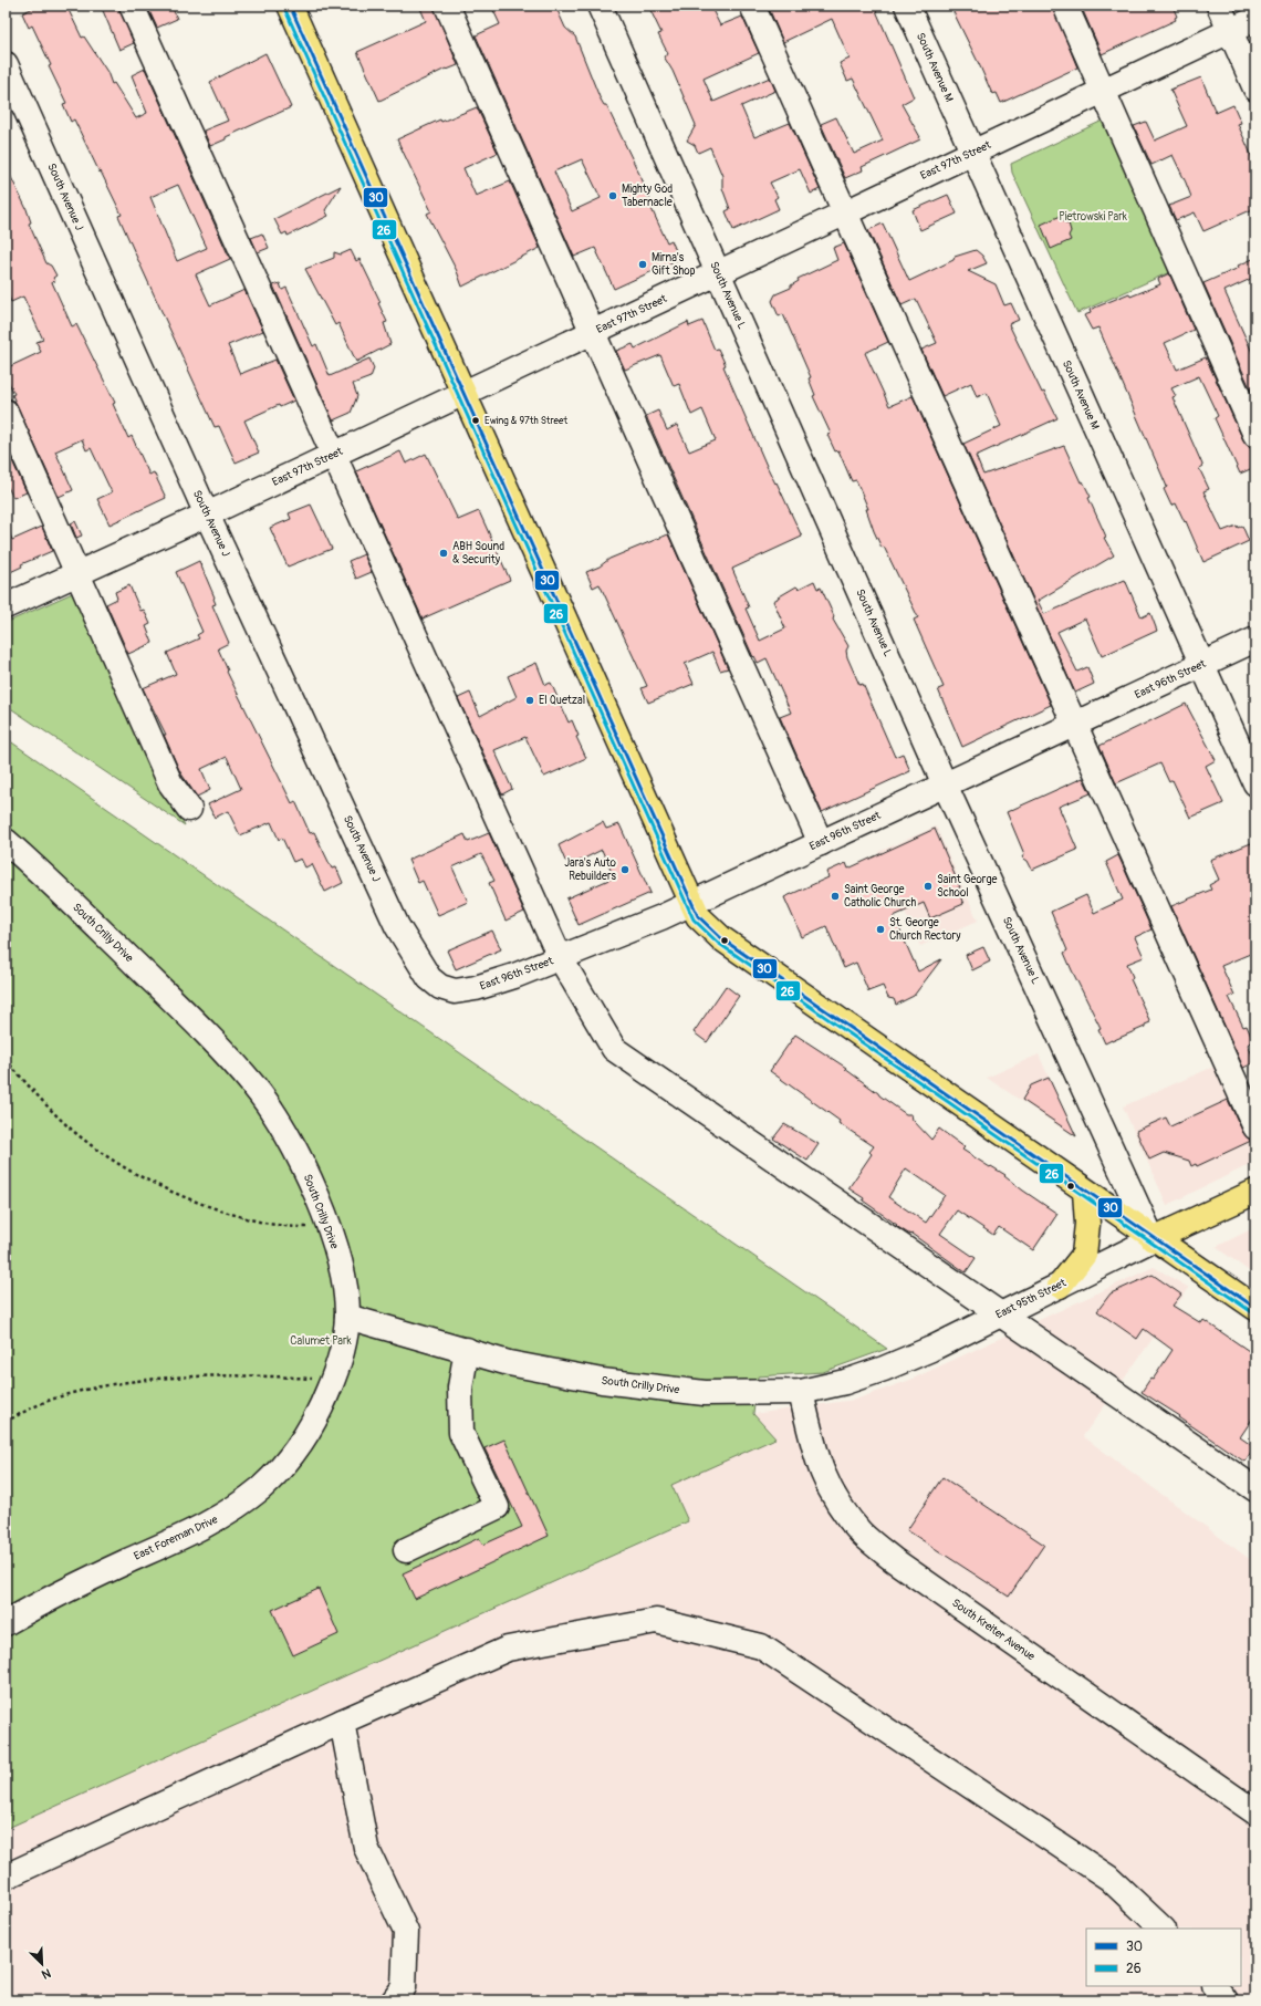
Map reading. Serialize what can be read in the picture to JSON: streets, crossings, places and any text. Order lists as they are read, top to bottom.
{
  "streets": {
    "main road": ["East 95th Street"],
    "street": [
      "South Avenue M",
      "East 97th Street",
      "South Avenue J",
      "South Avenue L",
      "East 96th Street",
      "South Crilly Drive",
      "East Foreman Drive",
      "South Kreiter Avenue"
    ]
  },
  "crossings": [
    ["South Avenue M", "East 97th Street"],
    ["South Avenue M", "East 96th Street"],
    ["East 97th Street", "South Avenue J"],
    ["East 97th Street", "South Avenue L"],
    ["South Avenue J", "East 96th Street"],
    ["South Avenue L", "East 96th Street"],
    ["South Avenue L", "East 95th Street"],
    ["South Crilly Drive", "East 95th Street"],
    ["South Crilly Drive", "East Foreman Drive"],
    ["South Crilly Drive", "South Kreiter Avenue"],
    ["East 95th Street", "South Kreiter Avenue"]
  ],
  "parks": ["Pietrowski Park", "Calumet Park"],
  "places": [
    "Mighty God Tabernacle",
    "Mirna's Gift Shop",
    "Ewing & 97th Street",
    "ABH Sound & Security",
    "El Quetzal",
    "Jara's Auto Rebuilders",
    "Saint George School",
    "Saint George Catholic Church",
    "St. George Church Rectory"
  ],
  "lines": ["transit line 30", "transit line 26"],
  "legend": ["30", "26"],
  "north": "bottom right"
}
